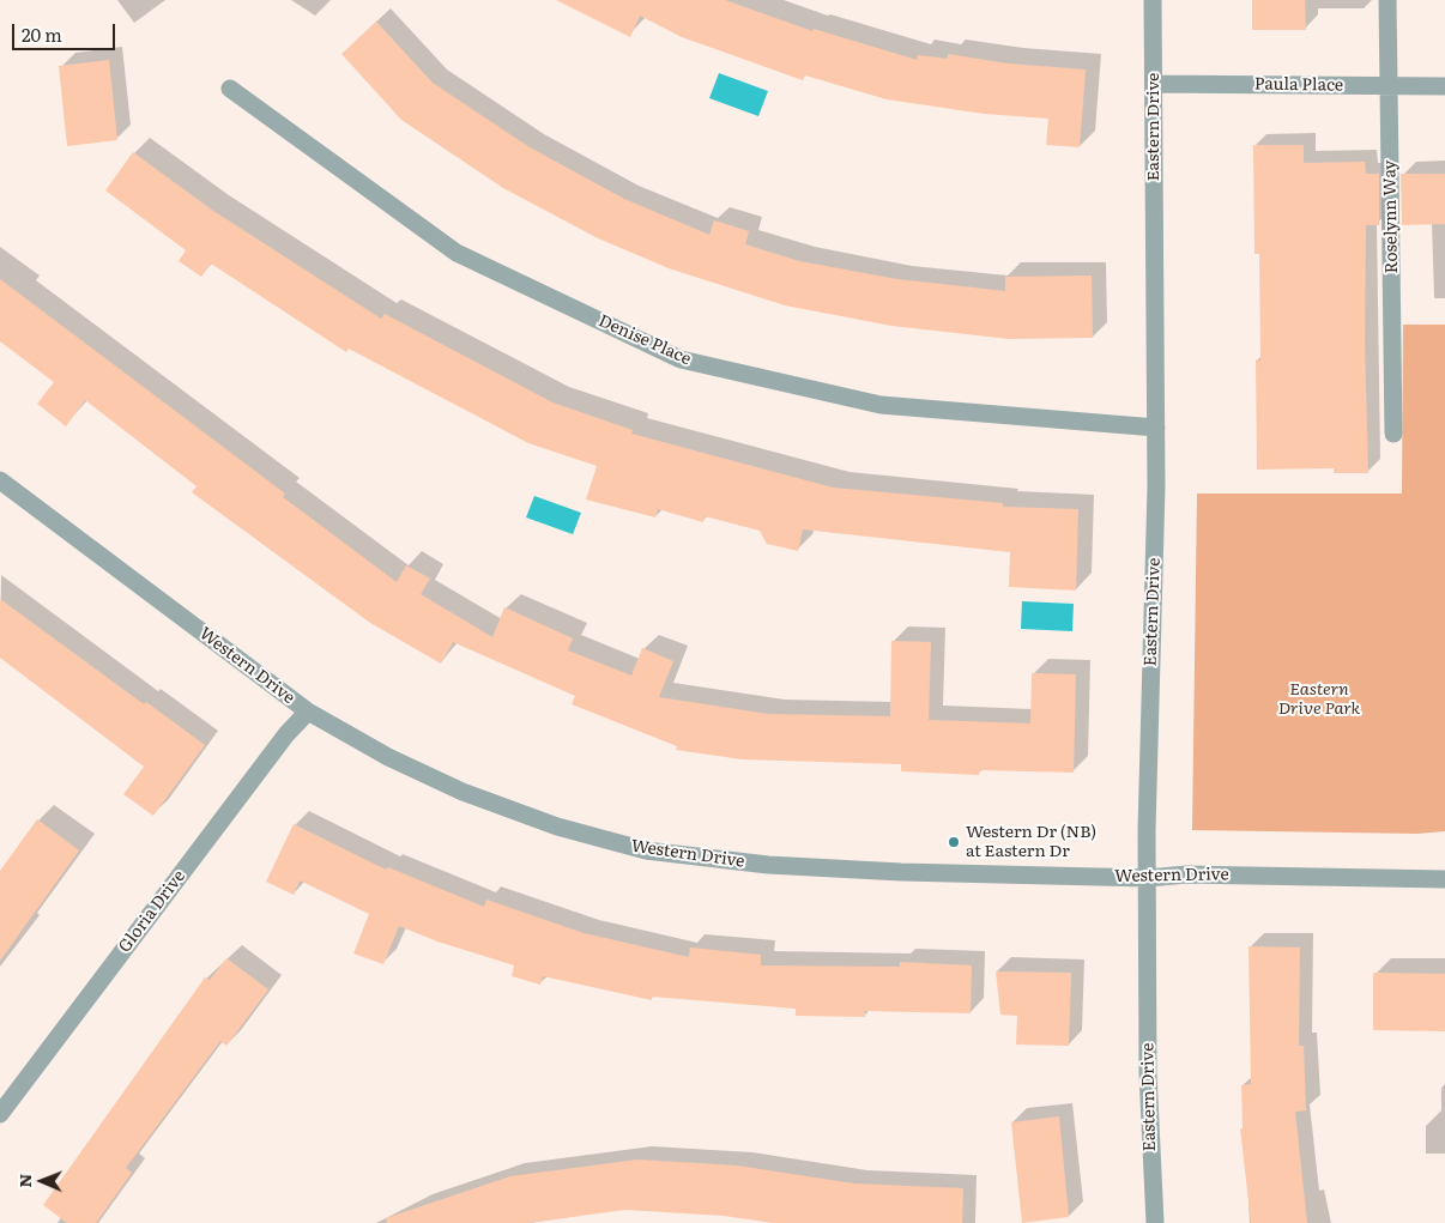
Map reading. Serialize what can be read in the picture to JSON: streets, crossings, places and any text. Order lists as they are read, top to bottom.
{
  "streets": {
    "street": [
      "Paula Place",
      "Eastern Drive",
      "Roselynn Way",
      "Denise Place",
      "Western Drive",
      "Gloria Drive"
    ]
  },
  "crossings": [
    ["Paula Place", "Eastern Drive"],
    ["Paula Place", "Roselynn Way"],
    ["Eastern Drive", "Denise Place"],
    ["Eastern Drive", "Western Drive"],
    ["Western Drive", "Gloria Drive"]
  ],
  "parks": ["Eastern Drive Park"],
  "places": ["Western Dr (NB) at Eastern Dr"],
  "scale_bar": "20 m",
  "north": "left"
}
